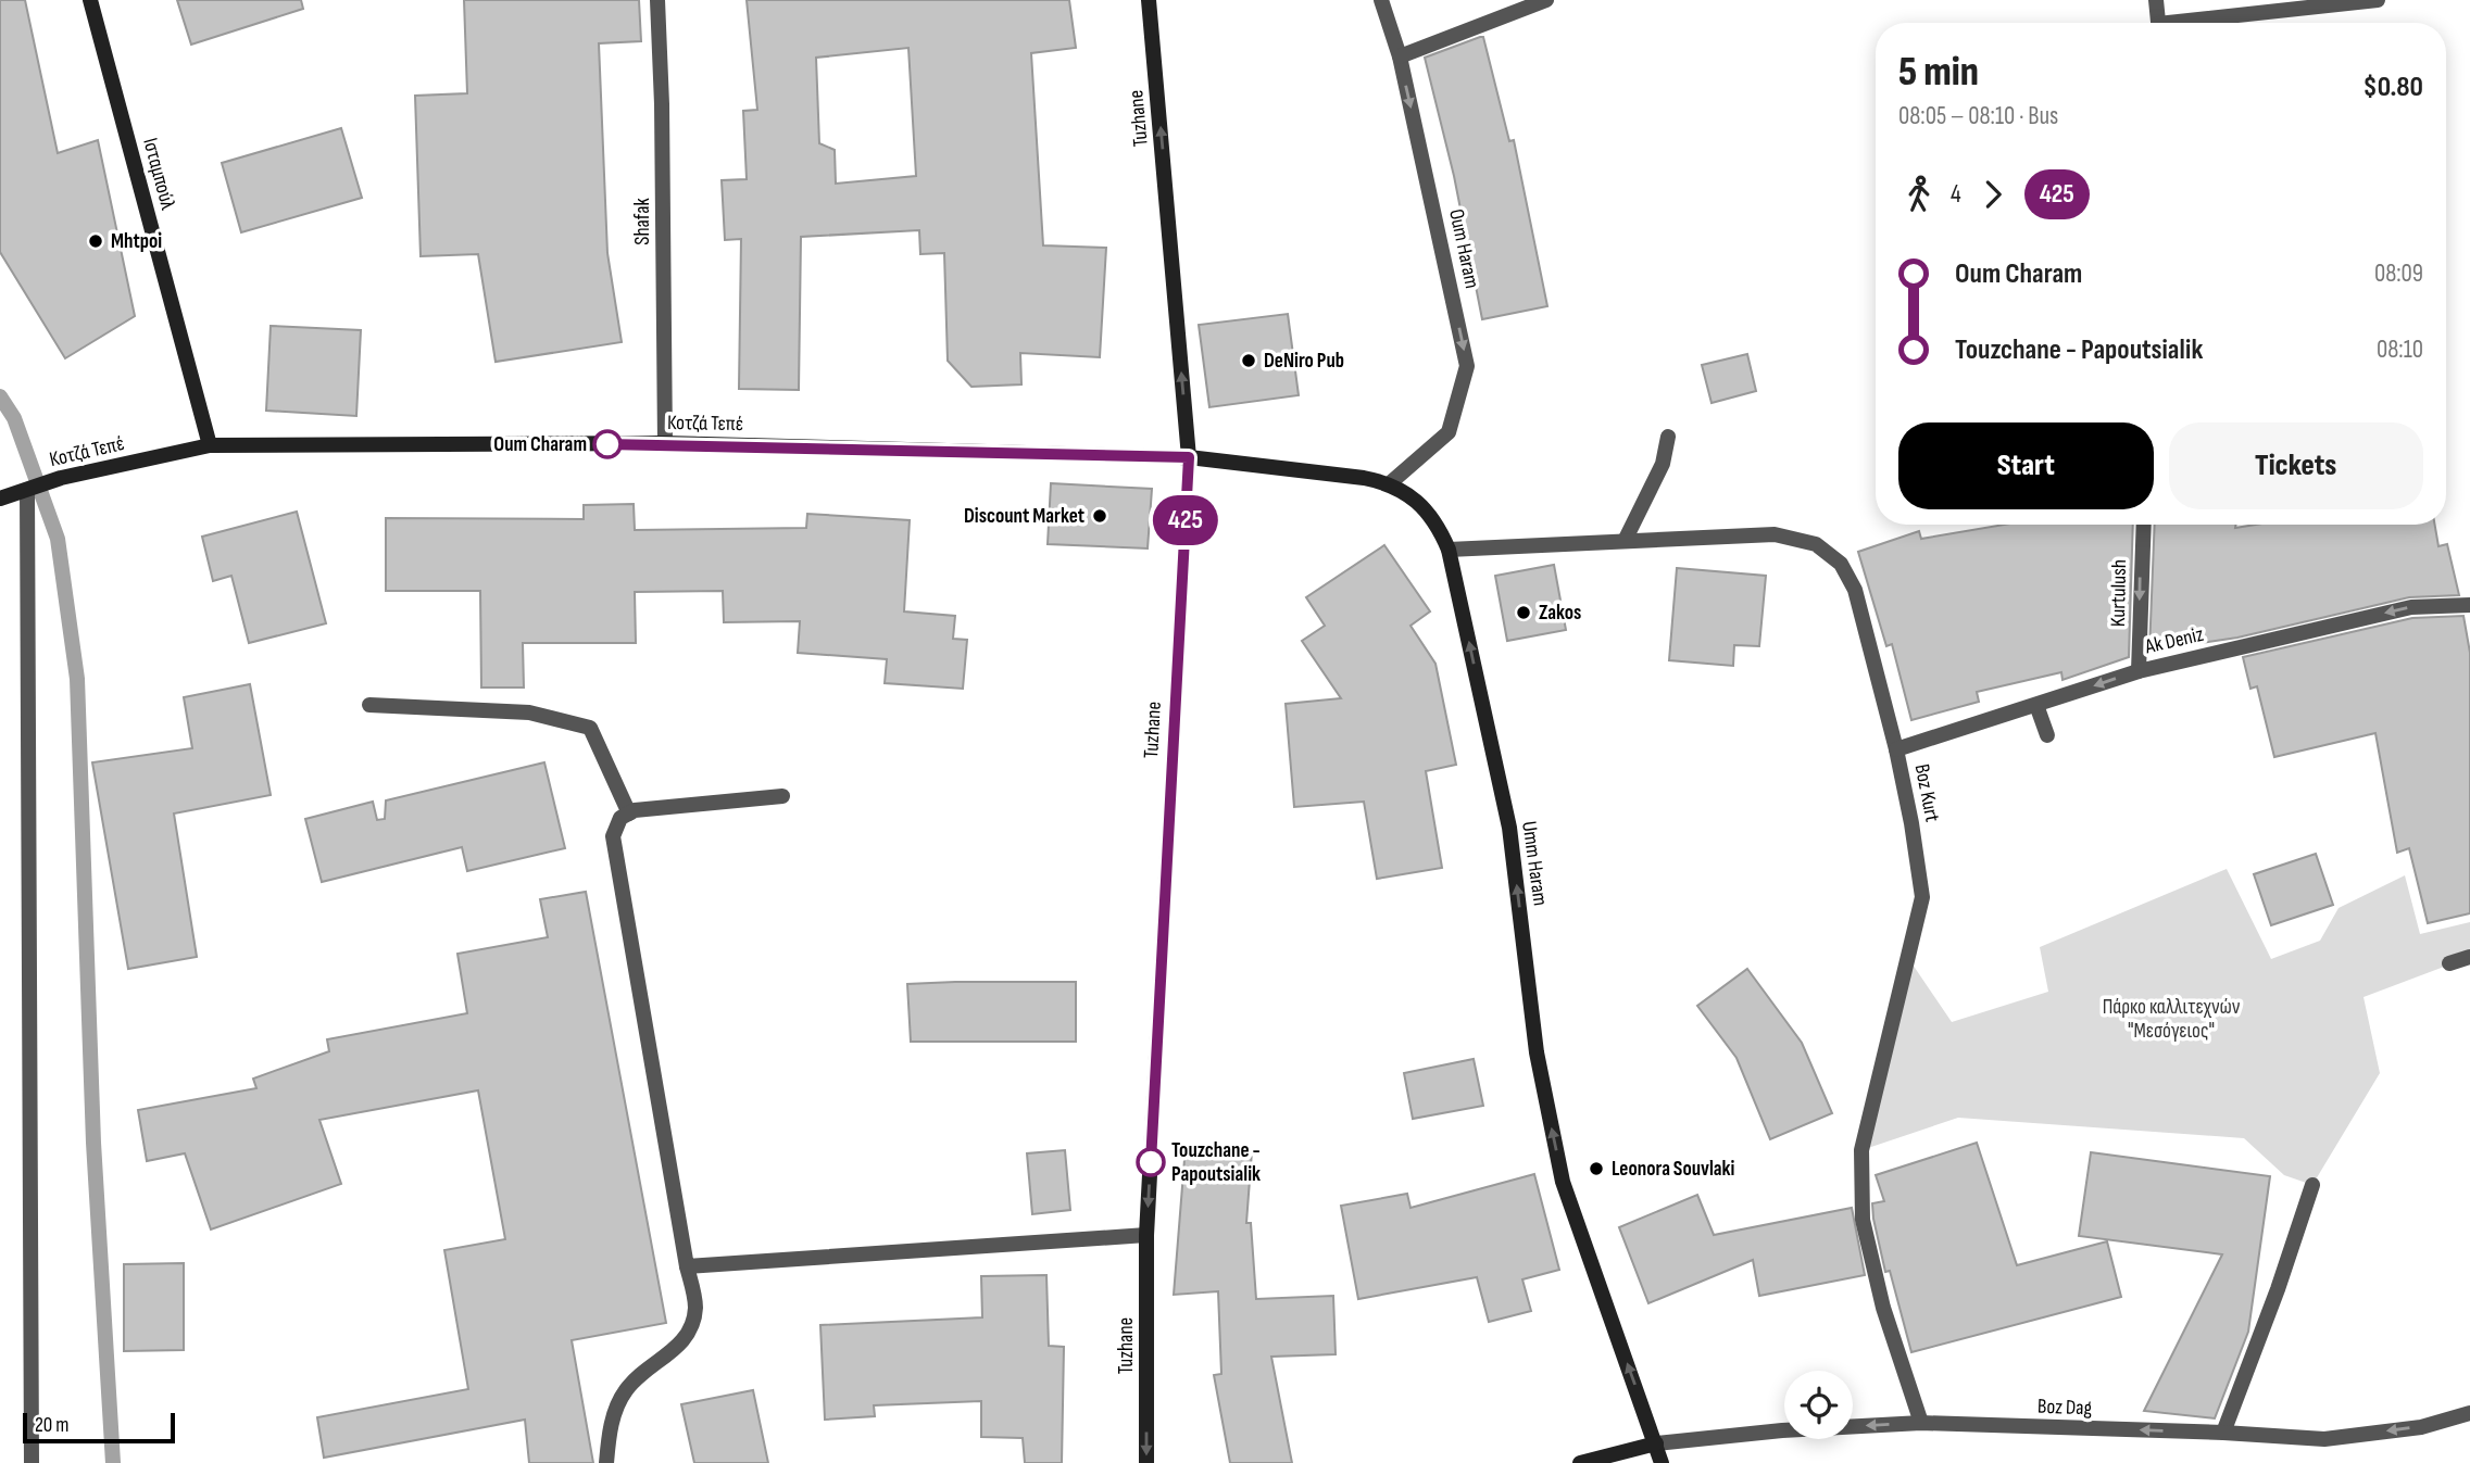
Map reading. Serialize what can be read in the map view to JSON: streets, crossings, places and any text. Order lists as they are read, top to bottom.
{
  "streets": {
    "street": [
      "Tuzhane",
      "Ισταμπούλ",
      "Shafak",
      "Oum Haram",
      "Κοτζά Τεπέ",
      "Kurtulush",
      "Ak Deniz",
      "Boz Kurt",
      "Umm Haram",
      "Boz Dag"
    ]
  },
  "crossings": [
    ["Tuzhane", "Κοτζά Τεπέ"],
    ["Tuzhane", "Umm Haram"],
    ["Ισταμπούλ", "Κοτζά Τεπέ"],
    ["Shafak", "Κοτζά Τεπέ"],
    ["Oum Haram", "Umm Haram"],
    ["Κοτζά Τεπέ", "Umm Haram"],
    ["Kurtulush", "Ak Deniz"],
    ["Ak Deniz", "Boz Kurt"],
    ["Boz Kurt", "Umm Haram"],
    ["Boz Kurt", "Boz Dag"],
    ["Umm Haram", "Boz Dag"]
  ],
  "one_way": [
    "Oum Haram",
    "Kurtulush",
    "Ak Deniz",
    "Umm Haram",
    "Boz Dag"
  ],
  "parks": ["Πάρκο καλλιτεχνών \"Μεσόγειος\""],
  "places": [
    "Mhtpoi",
    "DeNiro Pub",
    "Oum Charam",
    "Discount Market",
    "Zakos",
    "Touzchane - Papoutsialik",
    "Leonora Souvlaki"
  ],
  "lines": ["bus line 425"],
  "scale_bar": "20 m",
  "page": {
    "on_map": "425",
    "heading": ["5 min", "08:05 – 08:10 · Bus", "$0.80"],
    "legs": ["4", "425"],
    "list": [
      {
        "name": "Oum Charam",
        "value": "08:09"
      },
      {
        "name": "Touzchane - Papoutsialik",
        "value": "08:10"
      }
    ],
    "buttons": ["Start", "Tickets"],
    "scale": "20 m"
  }
}
